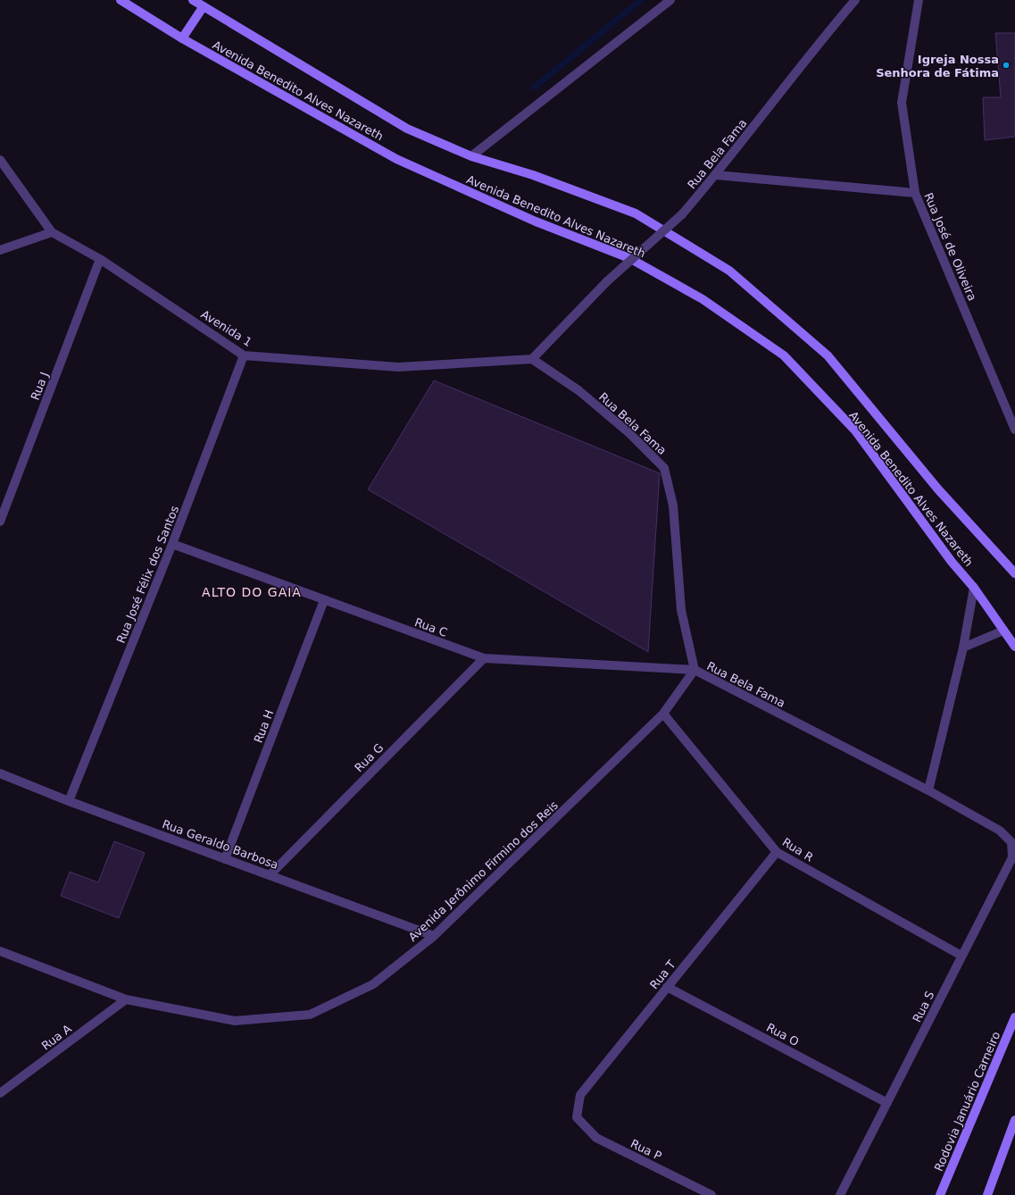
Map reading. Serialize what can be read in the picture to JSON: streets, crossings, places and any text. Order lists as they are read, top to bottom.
{
  "streets": {
    "main road": ["Avenida Benedito Alves Nazareth", "Rodovia Januário Carneiro"],
    "street": [
      "Rua Bela Fama",
      "Rua José de Oliveira",
      "Avenida 1",
      "Rua J",
      "Rua José Félix dos Santos",
      "Rua C",
      "Rua H",
      "Rua G",
      "Rua Geraldo Barbosa",
      "Rua R",
      "Avenida Jerônimo Firmino dos Reis",
      "Rua T",
      "Rua S",
      "Rua O",
      "Rua A",
      "Rua P"
    ]
  },
  "crossings": [
    ["Rua Bela Fama", "Avenida 1"],
    ["Rua Bela Fama", "Rua C"],
    ["Rua Bela Fama", "Avenida Jerônimo Firmino dos Reis"],
    ["Rua Bela Fama", "Rua S"],
    ["Avenida 1", "Rua J"],
    ["Avenida 1", "Rua José Félix dos Santos"],
    ["Rua José Félix dos Santos", "Rua C"],
    ["Rua José Félix dos Santos", "Rua Geraldo Barbosa"],
    ["Rua C", "Rua H"],
    ["Rua C", "Rua G"],
    ["Rua C", "Avenida Jerônimo Firmino dos Reis"],
    ["Rua H", "Rua Geraldo Barbosa"],
    ["Rua G", "Rua Geraldo Barbosa"],
    ["Rua Geraldo Barbosa", "Avenida Jerônimo Firmino dos Reis"],
    ["Rua R", "Avenida Jerônimo Firmino dos Reis"],
    ["Rua R", "Rua T"],
    ["Rua R", "Rua S"],
    ["Avenida Jerônimo Firmino dos Reis", "Rua A"],
    ["Rua T", "Rua O"],
    ["Rua T", "Rua P"],
    ["Rua S", "Rua O"]
  ],
  "districts": ["ALTO DO GAIA"],
  "places": ["Igreja Nossa Senhora de Fátima"]
}
